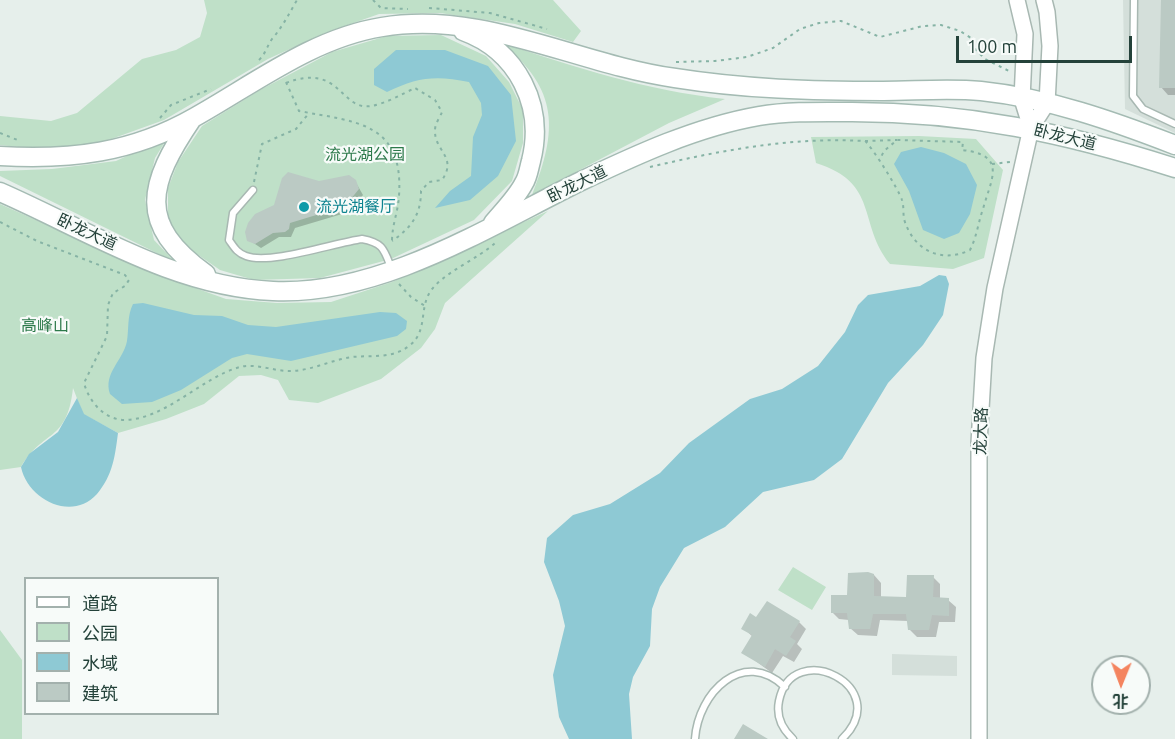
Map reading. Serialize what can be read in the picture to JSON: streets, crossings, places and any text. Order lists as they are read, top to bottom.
{
  "streets": {
    "main road": ["卧龙大道"],
    "street": ["龙大路"]
  },
  "crossings": [
    ["卧龙大道", "龙大路"]
  ],
  "parks": ["流光湖公园", "高峰山"],
  "places": ["流光湖餐厅"],
  "legend": [
    "道路",
    "公园",
    "水域",
    "建筑"
  ],
  "scale_bar": "100 m",
  "north": "bottom"
}
